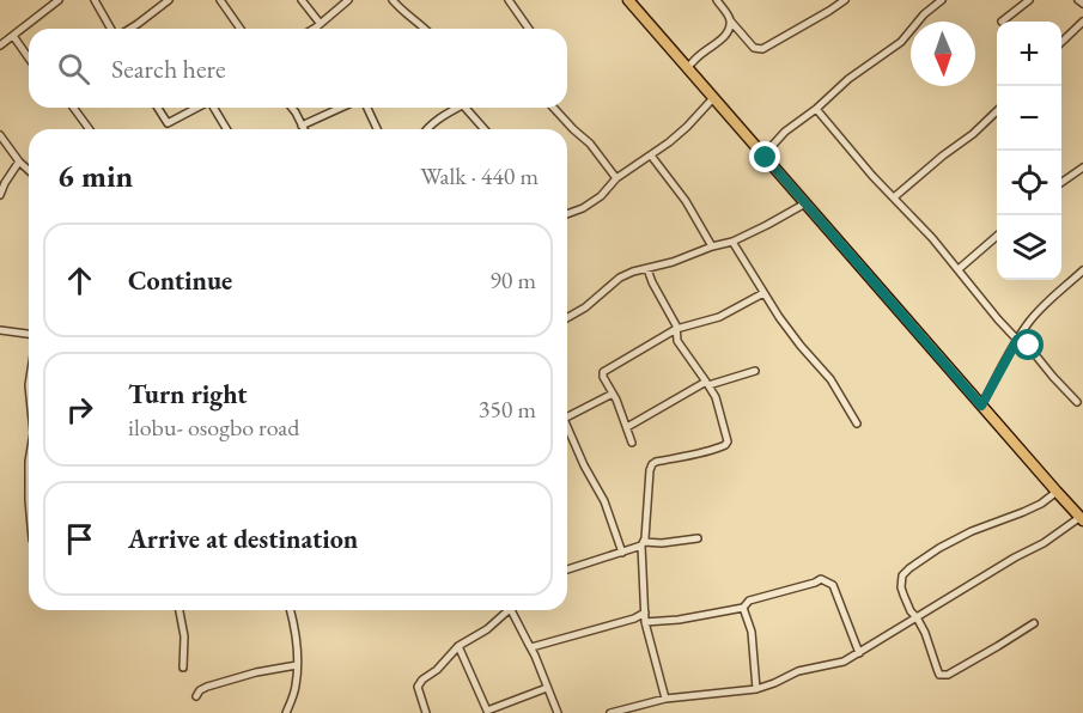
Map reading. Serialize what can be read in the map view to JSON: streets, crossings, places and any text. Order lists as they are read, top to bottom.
{
  "north": "bottom",
  "page": {
    "map_buttons": ["+", "−"],
    "search": "Search here",
    "heading": ["6 min", "Walk · 440 m"],
    "list": [
      ["Continue", "90 m"],
      ["Turn right", "ilobu- osogbo road", "350 m"],
      "Arrive at destination"
    ]
  }
}
